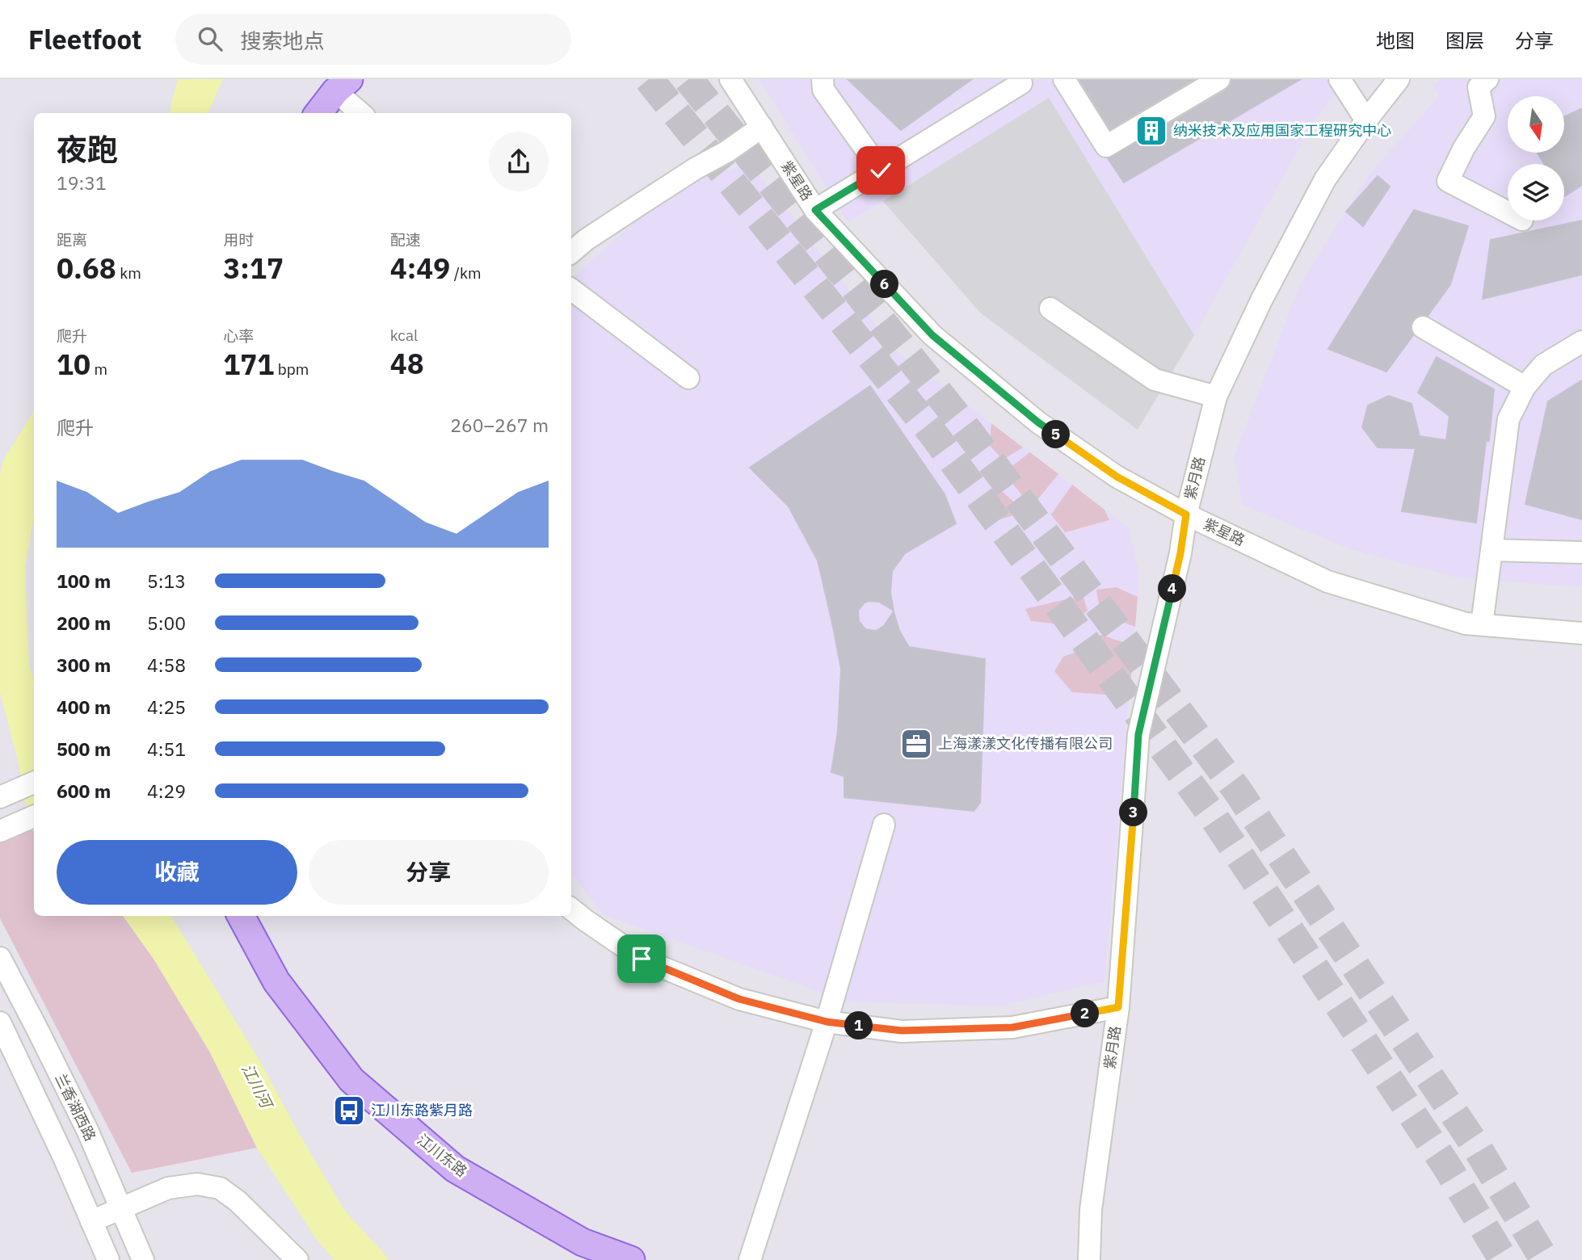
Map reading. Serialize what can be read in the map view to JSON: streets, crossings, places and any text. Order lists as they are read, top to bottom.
{
  "streets": {
    "main road": ["江川东路"],
    "street": ["紫星路", "紫月路", "兰香湖西路"]
  },
  "crossings": [
    ["紫星路", "紫月路"]
  ],
  "water": ["江川河"],
  "places": {
    "building": ["纳米技术及应用国家工程研究中心"],
    "office": ["上海漾漾文化传播有限公司"],
    "bus stop": ["江川东路紫月路"]
  },
  "north": "bottom",
  "page": {
    "header": "Fleetfoot",
    "search": "搜索地点",
    "nav": ["地图", "图层", "分享"],
    "heading": ["夜跑", "19:31"],
    "stats": [
      ["距离", "0.68 km"],
      ["用时", "3:17"],
      ["配速", "4:49 /km"],
      ["爬升", "10 m"],
      ["心率", "171 bpm"],
      ["kcal", "48"]
    ],
    "pins": [
      "6",
      "5",
      "4",
      "3",
      "2",
      "1"
    ],
    "chart": ["爬升", "260–267 m"],
    "list": [
      {
        "name": "100 m",
        "note": "5:13"
      },
      {
        "name": "200 m",
        "note": "5:00"
      },
      {
        "name": "300 m",
        "note": "4:58"
      },
      {
        "name": "400 m",
        "note": "4:25"
      },
      {
        "name": "500 m",
        "note": "4:51"
      },
      {
        "name": "600 m",
        "note": "4:29"
      }
    ],
    "buttons": ["收藏", "分享"]
  }
}
